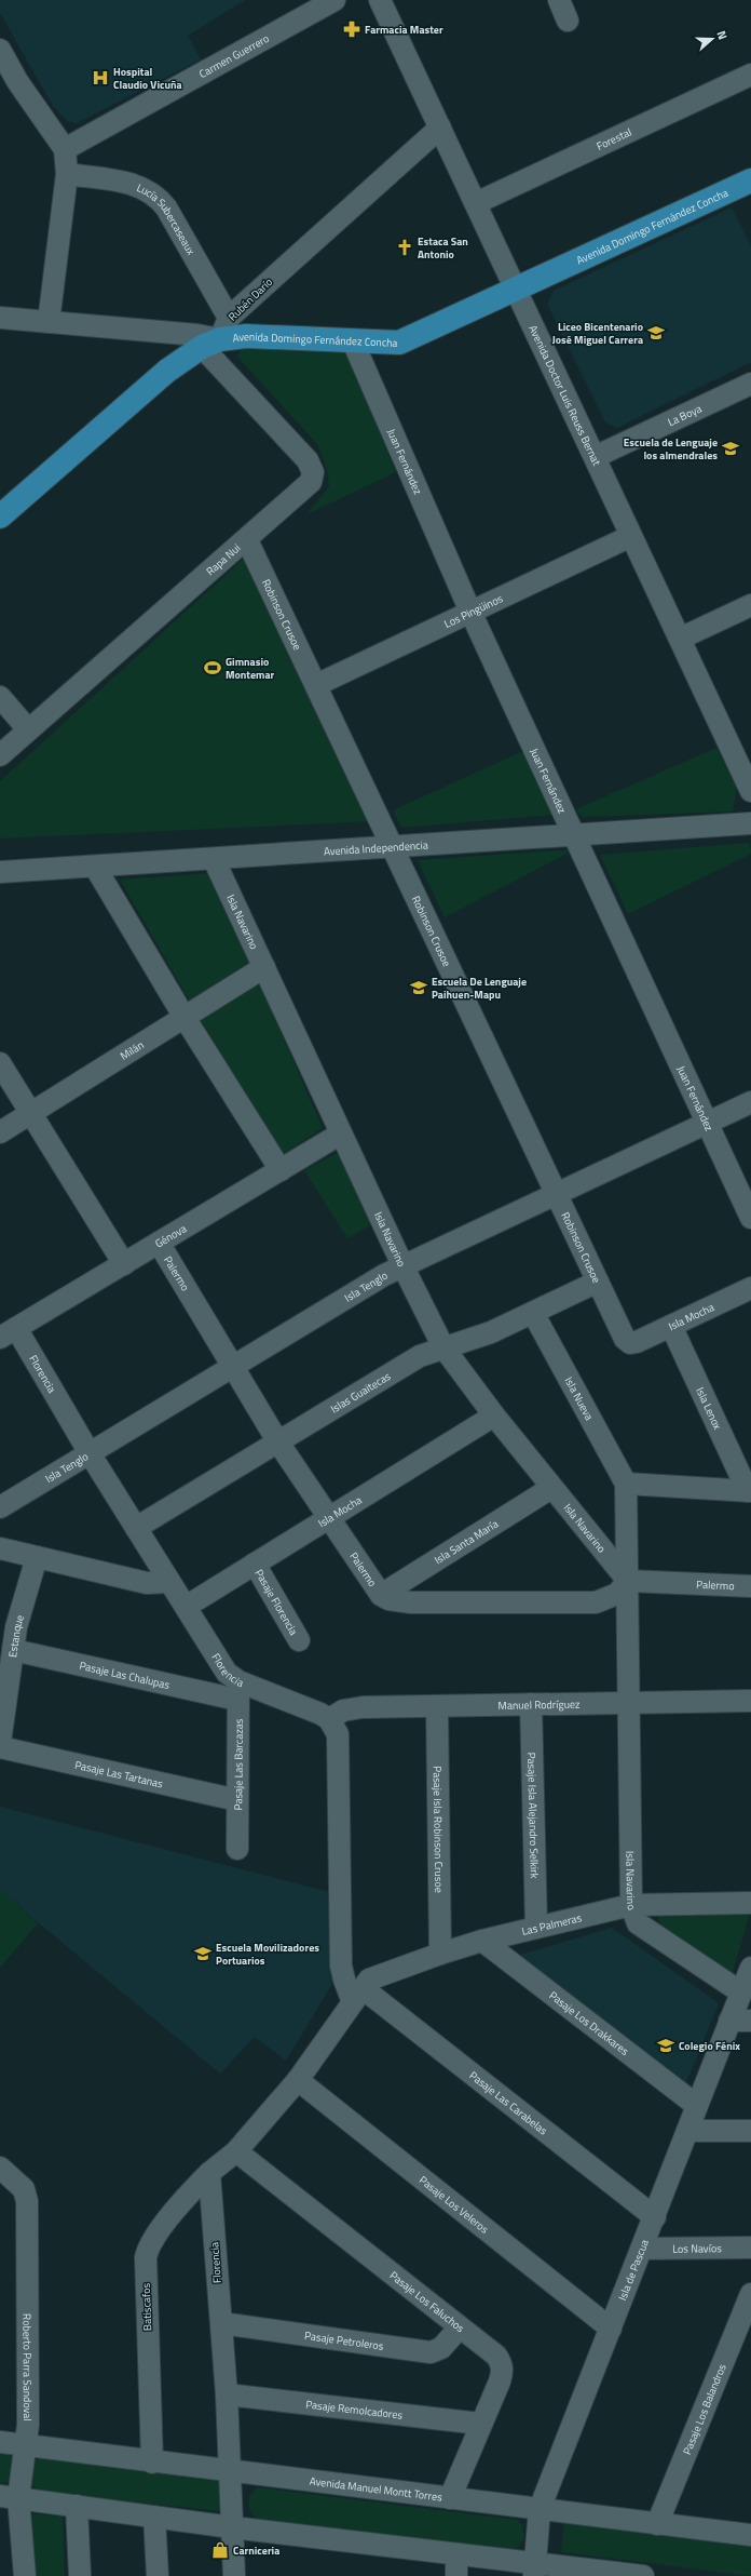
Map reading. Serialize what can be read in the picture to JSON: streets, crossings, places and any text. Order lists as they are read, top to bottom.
{
  "streets": {
    "main road": ["Avenida Domingo Fernández Concha"],
    "street": [
      "Carmen Guerrero",
      "Forestal",
      "Lucía Subercaseaux",
      "Rubén Darío",
      "Avenida Doctor Luis Reuss Bernat",
      "La Boya",
      "Juan Fernández",
      "Rapa Nui",
      "Los Pingüinos",
      "Robinson Crusoe",
      "Avenida Independencia",
      "Isla Navarino",
      "Milán",
      "Génova",
      "Palermo",
      "Isla Tenglo",
      "Isla Mocha",
      "Florencia",
      "Islas Guaitecas",
      "Isla Nueva",
      "Isla Lenox",
      "Isla Santa María",
      "Pasaje Florencia",
      "Estanque",
      "Pasaje Las Chalupas",
      "Manuel Rodríguez",
      "Pasaje Las Barcazas",
      "Pasaje Las Tartanas",
      "Pasaje Isla Alejandro Selkirk",
      "Pasaje Isla Robinson Crusoe",
      "Las Palmeras",
      "Pasaje Los Drakkares",
      "Pasaje Las Carabelas",
      "Pasaje Los Veleros",
      "Los Navíos",
      "Isla de Pascua",
      "Pasaje Los Faluchos",
      "Batiscafos",
      "Pasaje Petroleros",
      "Roberto Parra Sandoval",
      "Pasaje Remolcadores",
      "Pasaje Los Balandros",
      "Avenida Manuel Montt Torres"
    ]
  },
  "crossings": [
    ["Forestal", "Avenida Doctor Luis Reuss Bernat"],
    ["Lucía Subercaseaux", "Rubén Darío"],
    ["Avenida Domingo Fernández Concha", "Rubén Darío"],
    ["Avenida Domingo Fernández Concha", "Avenida Doctor Luis Reuss Bernat"],
    ["Avenida Domingo Fernández Concha", "Juan Fernández"],
    ["Avenida Domingo Fernández Concha", "Rapa Nui"],
    ["Rubén Darío", "Avenida Doctor Luis Reuss Bernat"],
    ["Rubén Darío", "Rapa Nui"],
    ["Avenida Doctor Luis Reuss Bernat", "La Boya"],
    ["Avenida Doctor Luis Reuss Bernat", "Los Pingüinos"],
    ["Juan Fernández", "Los Pingüinos"],
    ["Juan Fernández", "Avenida Independencia"],
    ["Juan Fernández", "Isla Tenglo"],
    ["Rapa Nui", "Robinson Crusoe"],
    ["Los Pingüinos", "Robinson Crusoe"],
    ["Robinson Crusoe", "Avenida Independencia"],
    ["Robinson Crusoe", "Isla Tenglo"],
    ["Robinson Crusoe", "Isla Mocha"],
    ["Robinson Crusoe", "Islas Guaitecas"],
    ["Avenida Independencia", "Isla Navarino"],
    ["Isla Navarino", "Milán"],
    ["Isla Navarino", "Génova"],
    ["Isla Navarino", "Palermo"],
    ["Isla Navarino", "Isla Tenglo"],
    ["Isla Navarino", "Isla Mocha"],
    ["Isla Navarino", "Islas Guaitecas"],
    ["Isla Navarino", "Isla Nueva"],
    ["Isla Navarino", "Isla Santa María"],
    ["Isla Navarino", "Manuel Rodríguez"],
    ["Isla Navarino", "Las Palmeras"],
    ["Isla Navarino", "Isla de Pascua"],
    ["Génova", "Palermo"],
    ["Génova", "Florencia"],
    ["Palermo", "Isla Tenglo"],
    ["Palermo", "Isla Mocha"],
    ["Palermo", "Islas Guaitecas"],
    ["Palermo", "Isla Santa María"],
    ["Isla Tenglo", "Florencia"],
    ["Isla Mocha", "Florencia"],
    ["Isla Mocha", "Isla Lenox"],
    ["Isla Mocha", "Pasaje Florencia"],
    ["Florencia", "Islas Guaitecas"],
    ["Florencia", "Pasaje Las Chalupas"],
    ["Florencia", "Manuel Rodríguez"],
    ["Florencia", "Pasaje Las Barcazas"],
    ["Florencia", "Batiscafos"],
    ["Florencia", "Pasaje Petroleros"],
    ["Florencia", "Pasaje Remolcadores"],
    ["Florencia", "Avenida Manuel Montt Torres"],
    ["Islas Guaitecas", "Isla Nueva"],
    ["Estanque", "Pasaje Las Chalupas"],
    ["Pasaje Las Chalupas", "Pasaje Las Barcazas"],
    ["Manuel Rodríguez", "Pasaje Isla Alejandro Selkirk"],
    ["Manuel Rodríguez", "Pasaje Isla Robinson Crusoe"],
    ["Pasaje Las Barcazas", "Pasaje Las Tartanas"],
    ["Pasaje Isla Alejandro Selkirk", "Las Palmeras"],
    ["Pasaje Isla Robinson Crusoe", "Las Palmeras"],
    ["Las Palmeras", "Pasaje Los Drakkares"],
    ["Las Palmeras", "Pasaje Las Carabelas"],
    ["Pasaje Los Drakkares", "Isla de Pascua"],
    ["Pasaje Las Carabelas", "Isla de Pascua"],
    ["Pasaje Los Veleros", "Isla de Pascua"],
    ["Los Navíos", "Isla de Pascua"],
    ["Isla de Pascua", "Avenida Manuel Montt Torres"],
    ["Pasaje Los Faluchos", "Pasaje Petroleros"],
    ["Pasaje Los Faluchos", "Pasaje Remolcadores"],
    ["Pasaje Los Faluchos", "Avenida Manuel Montt Torres"],
    ["Batiscafos", "Avenida Manuel Montt Torres"],
    ["Roberto Parra Sandoval", "Avenida Manuel Montt Torres"],
    ["Pasaje Los Balandros", "Avenida Manuel Montt Torres"]
  ],
  "places": {
    "pharmacy": ["Farmacia Master"],
    "hospital": ["Hospital Claudio Vicuña"],
    "church": ["Estaca San Antonio"],
    "school or university": [
      "Liceo Bicentenario José Miguel Carrera",
      "Escuela de Lenguaje los almendrales",
      "Escuela De Lenguaje Paihuen-Mapu",
      "Escuela Movilizadores Portuarios",
      "Colegio Fénix"
    ],
    "sports": ["Gimnasio Montemar"],
    "shop": ["Carniceria"]
  },
  "north": "right"
}
